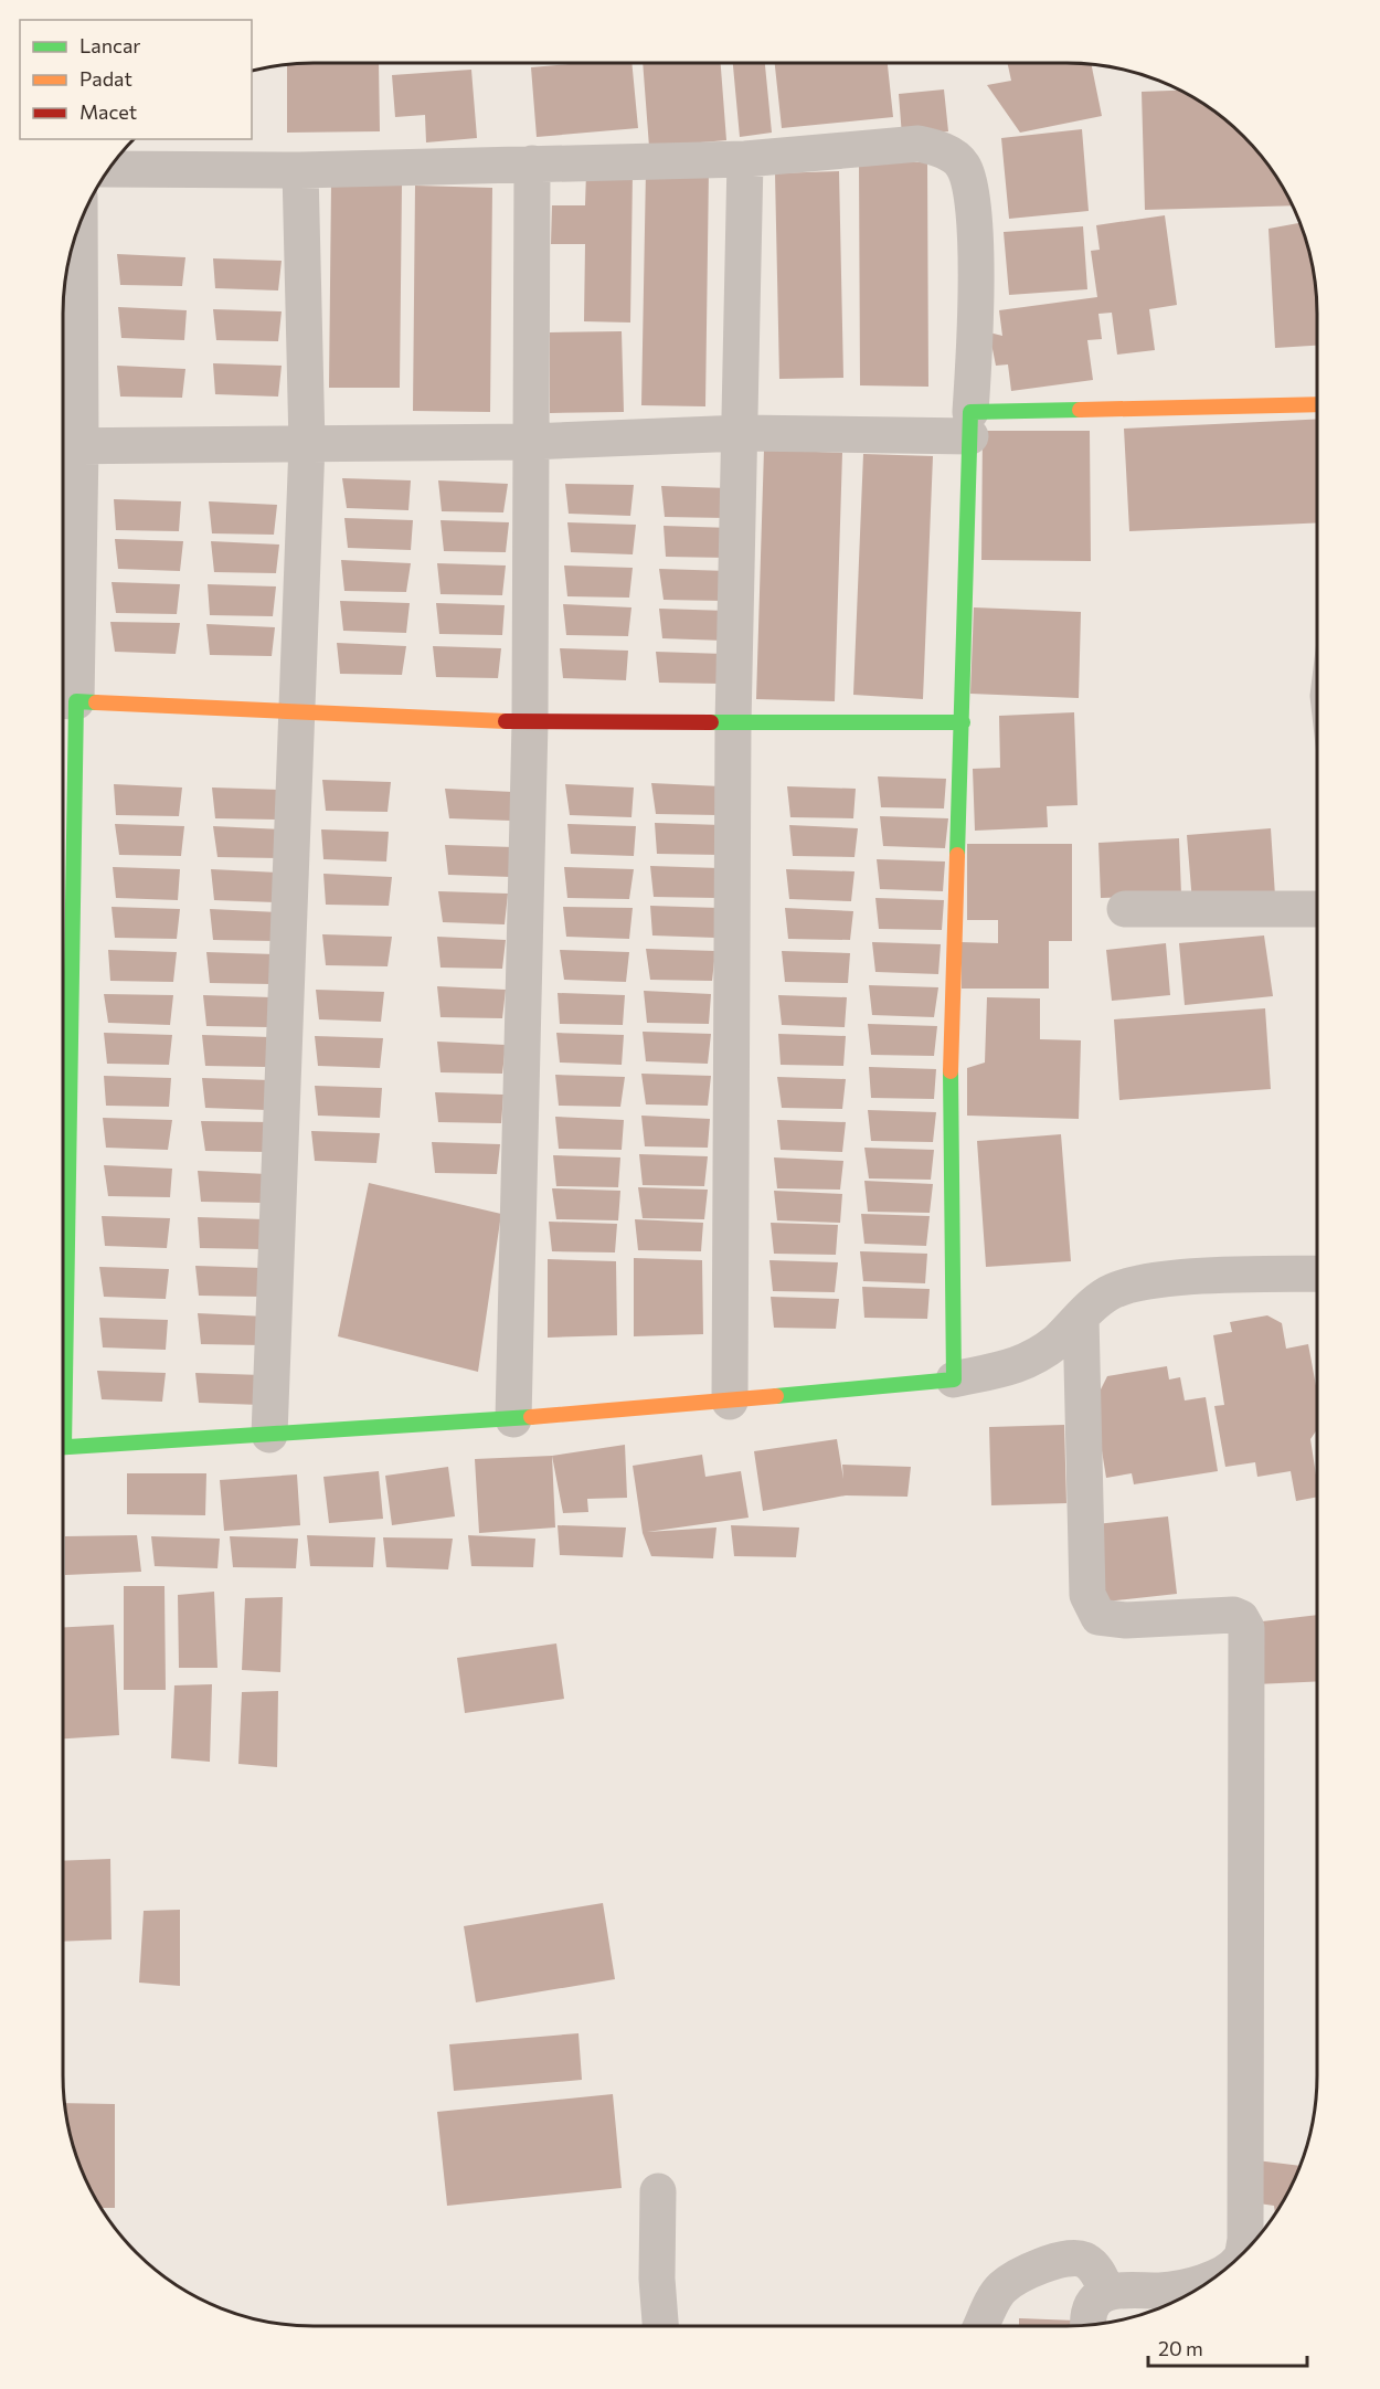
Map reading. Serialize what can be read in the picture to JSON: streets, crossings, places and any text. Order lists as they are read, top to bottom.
{
  "legend": ["Lancar", "Padat", "Macet"],
  "scale_bar": "20 m"
}
